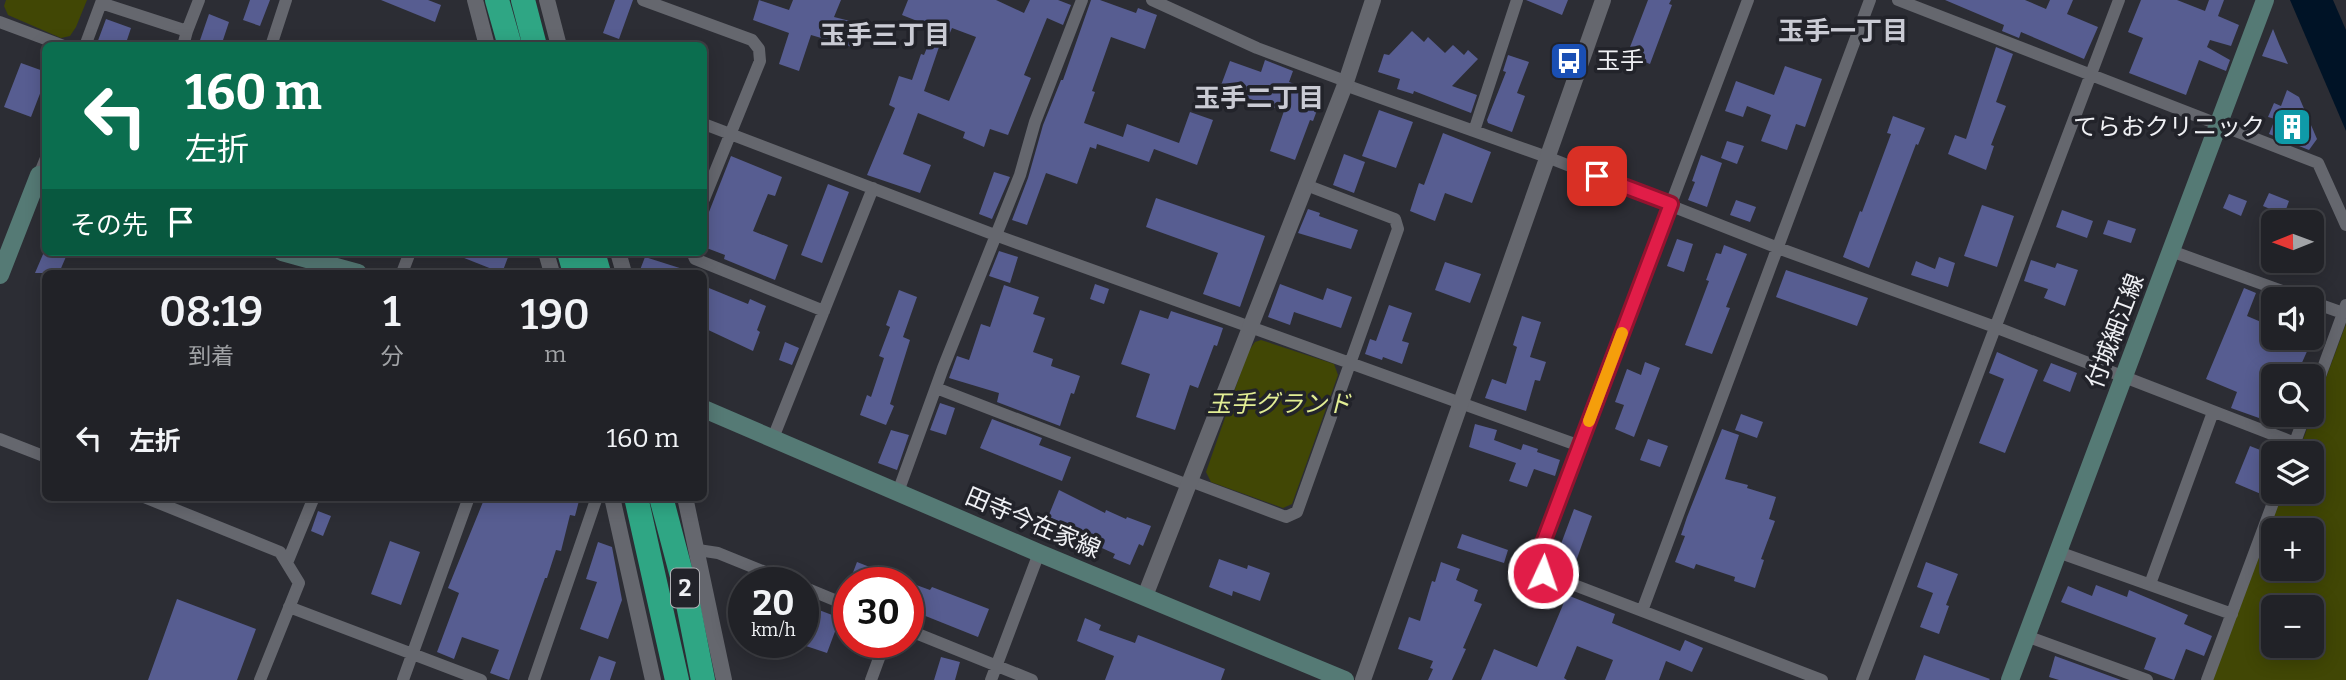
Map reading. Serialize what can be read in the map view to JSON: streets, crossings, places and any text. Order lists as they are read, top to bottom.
{
  "streets": {
    "highway": ["2"],
    "main road": ["付城細江線", "田寺今在家線"]
  },
  "districts": ["玉手一丁目", "玉手三丁目", "玉手二丁目"],
  "parks": ["玉手グランド"],
  "places": {
    "bus stop": ["玉手"],
    "building": ["てらおクリニック"]
  },
  "north": "left",
  "page": {
    "turn": ["160 m", "左折"],
    "then": "その先",
    "map_buttons": ["+", "−"],
    "eta": [
      "08:19",
      "到着",
      "1",
      "分",
      "190",
      "m"
    ],
    "list": [
      {
        "name": "左折",
        "value": "160 m"
      }
    ],
    "speed": "20 km/h",
    "limit": "30"
  }
}
